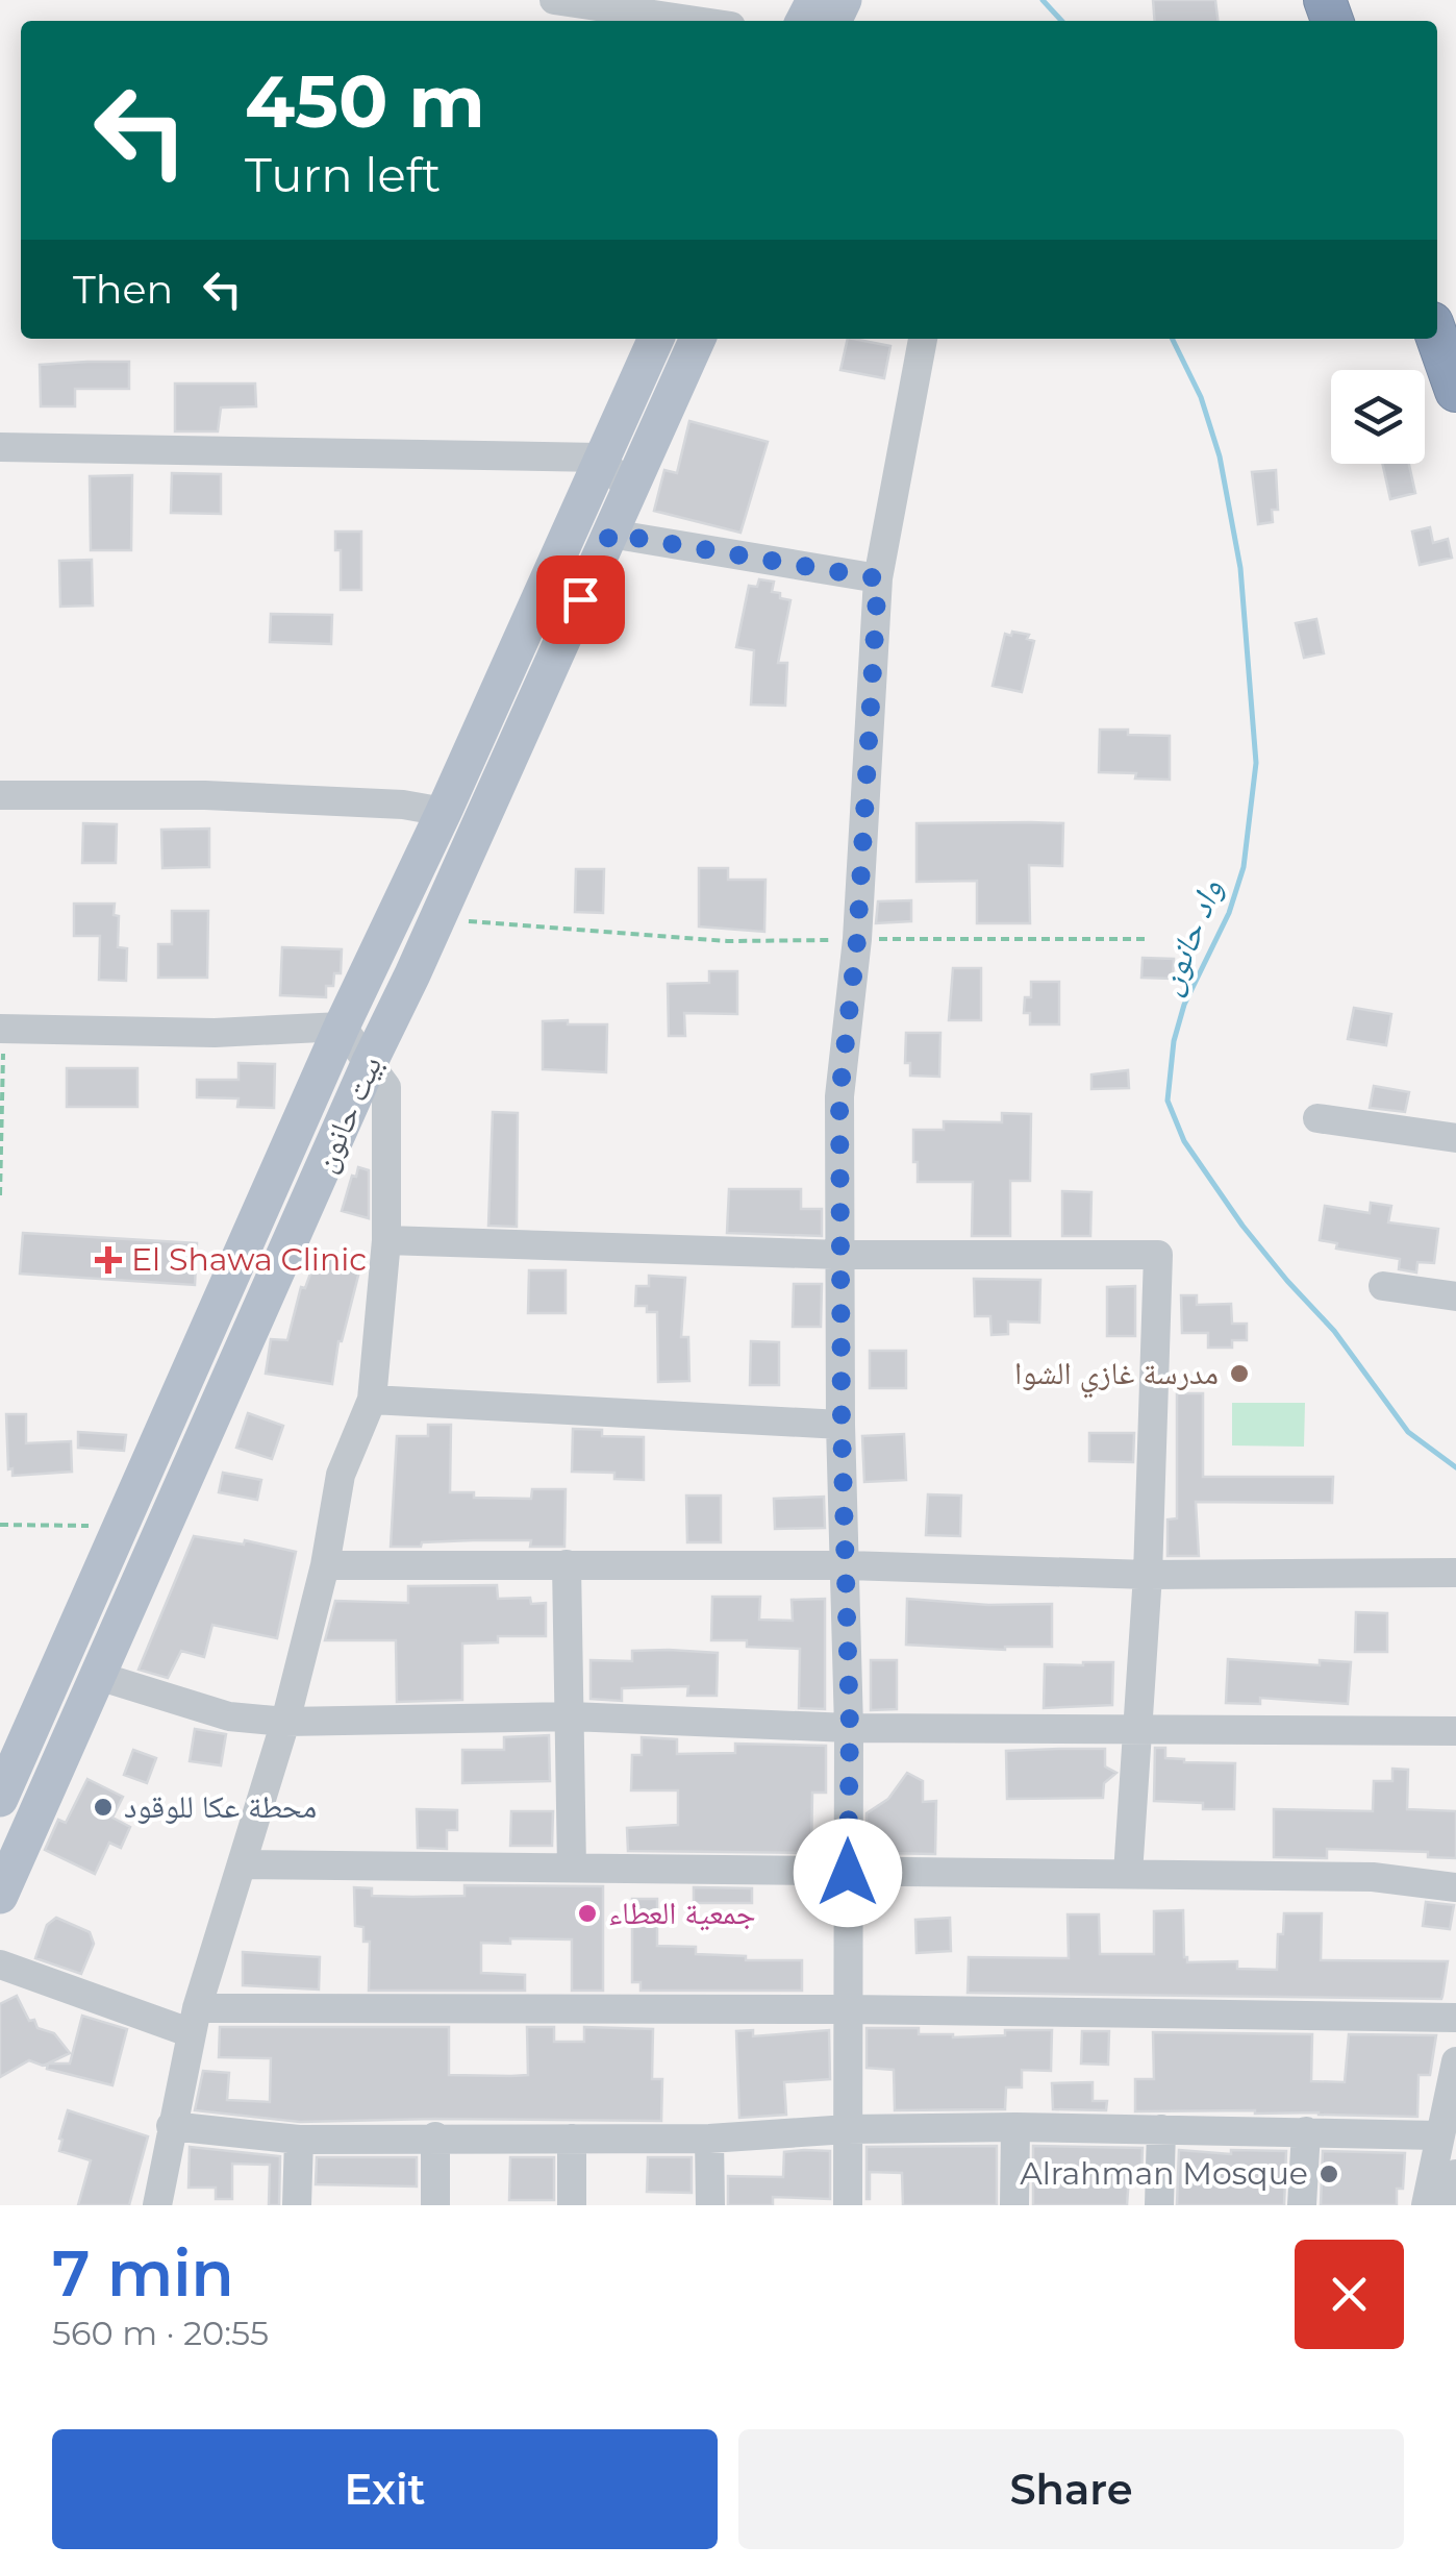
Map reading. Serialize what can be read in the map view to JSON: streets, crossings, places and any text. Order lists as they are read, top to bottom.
{
  "streets": {
    "main road": ["بيت حانون"]
  },
  "water": ["واد حانون"],
  "places": {
    "health": ["El Shawa Clinic"],
    "other": [
      "مدرسة غازي الشوا",
      "محطة عكا للوقود",
      "جمعية العطاء",
      "Alrahman Mosque"
    ]
  },
  "page": {
    "turn": ["450 m", "Turn left"],
    "then": "Then",
    "heading": ["7 min", "560 m · 20:55"],
    "buttons": ["Exit", "Share"]
  }
}
